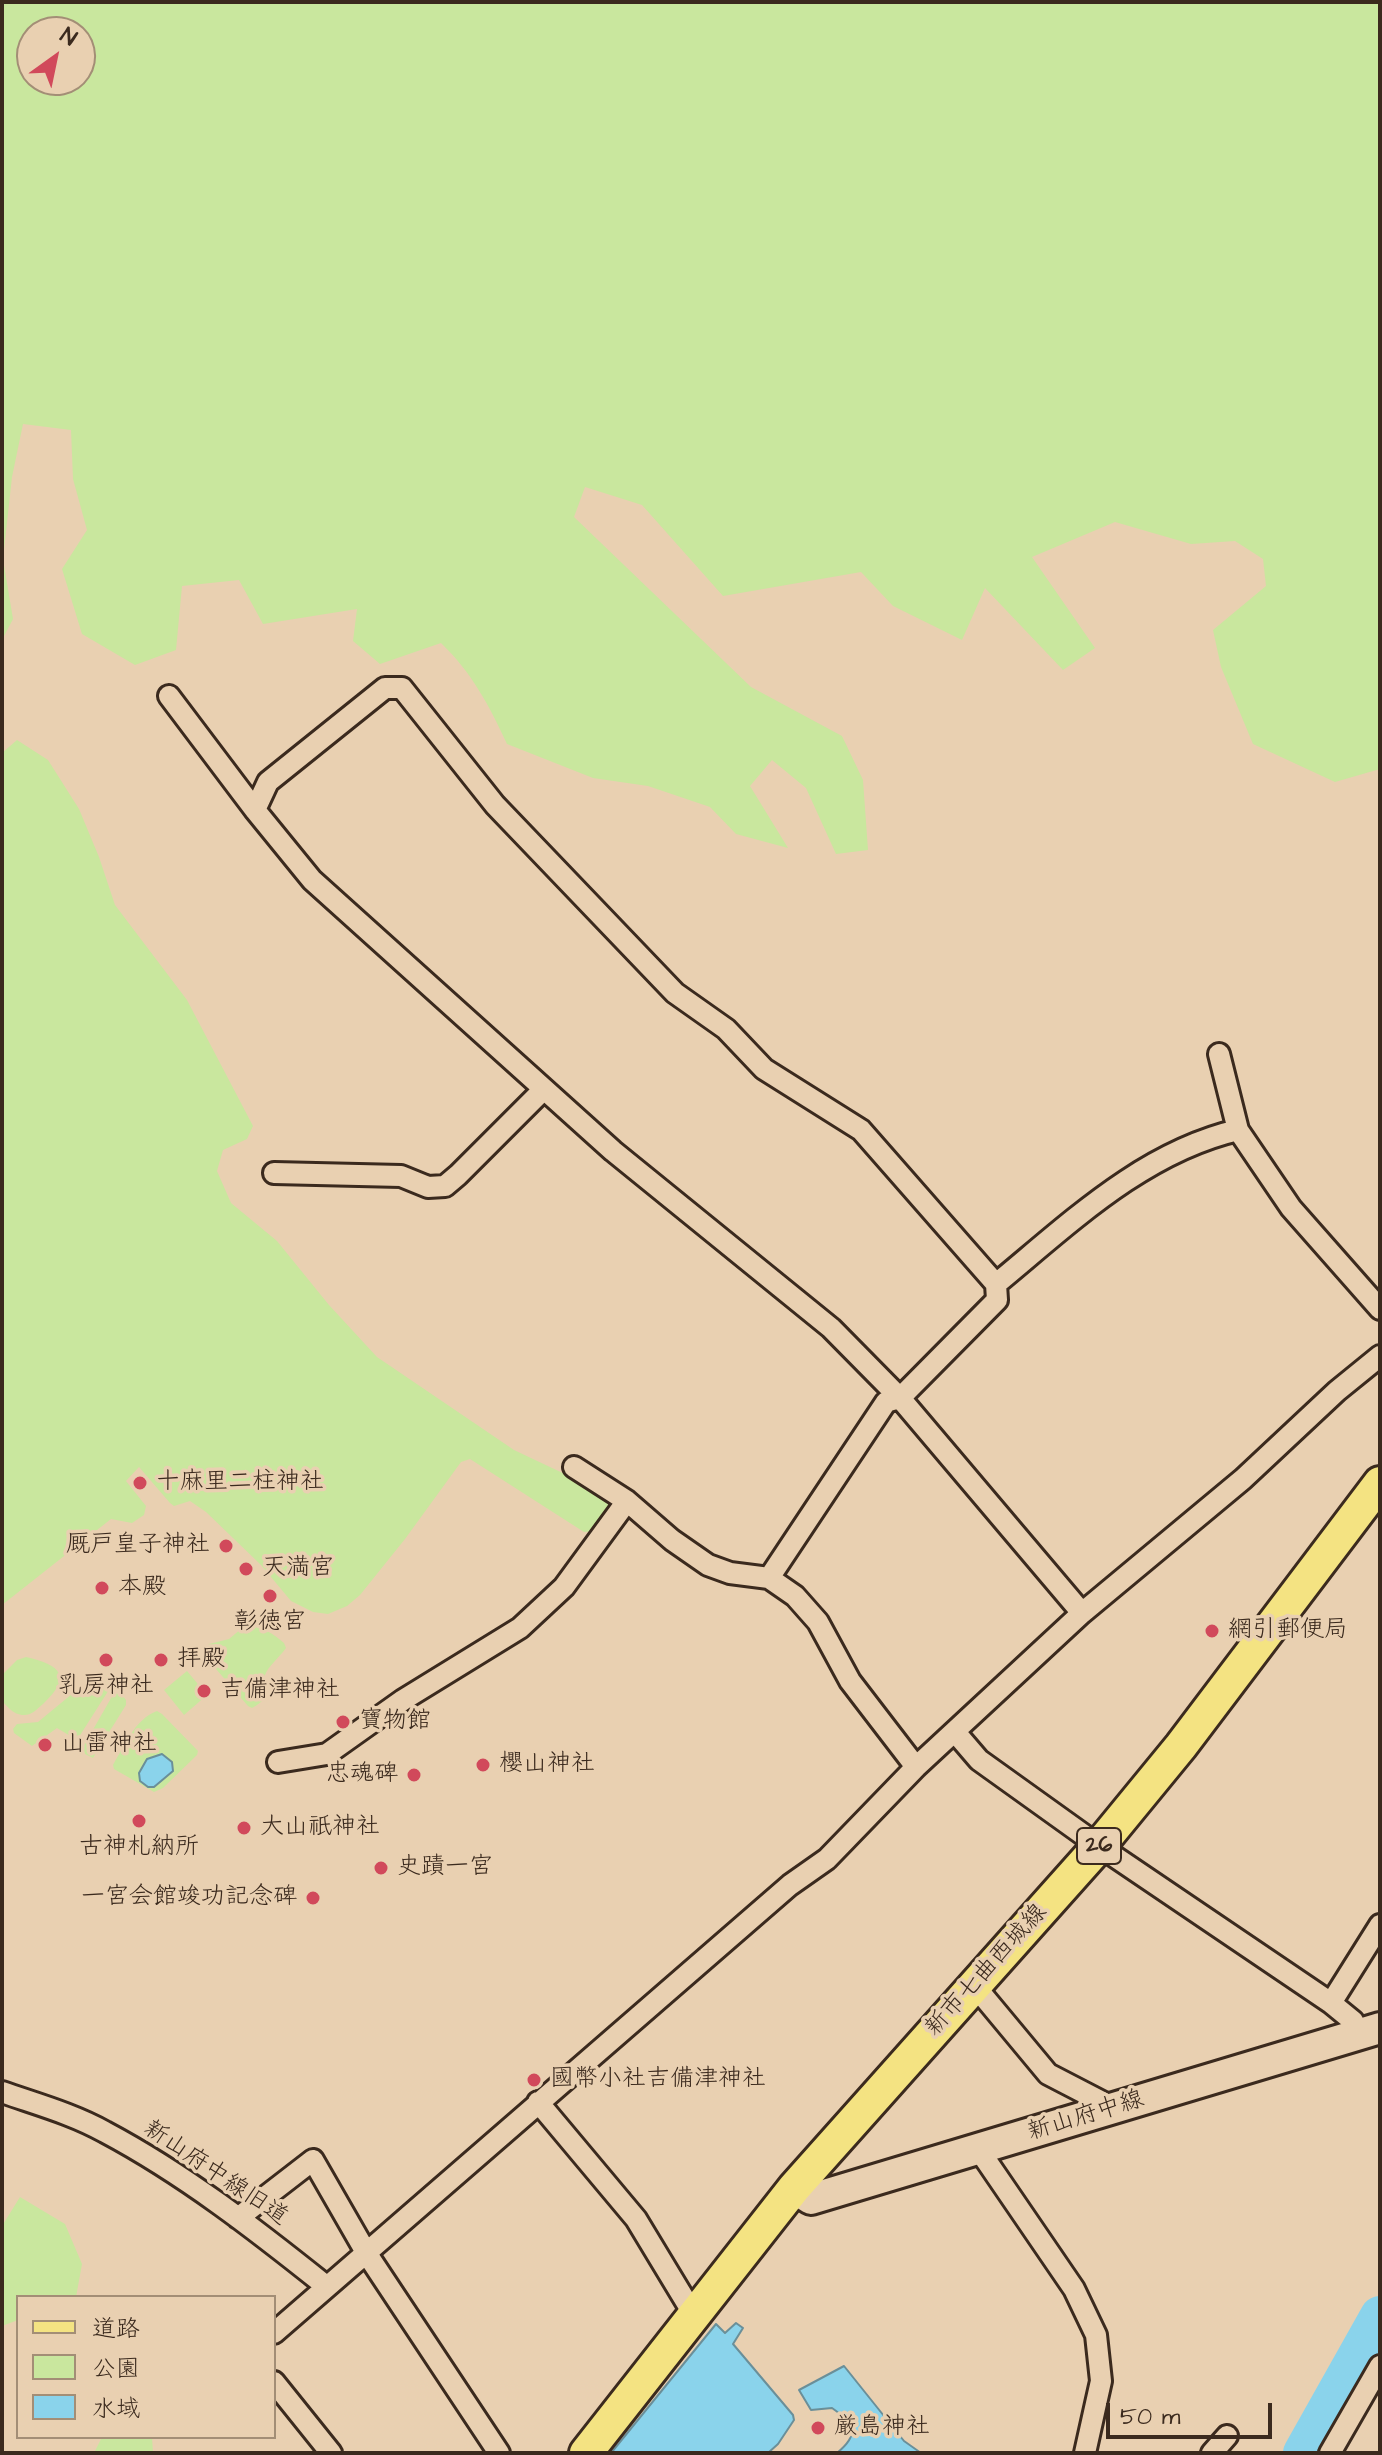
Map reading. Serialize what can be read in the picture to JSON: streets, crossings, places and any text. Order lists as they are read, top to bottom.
{
  "streets": {
    "main road": ["26", "新市七曲西城線", "新山府中線"],
    "street": ["新山府中線旧道"]
  },
  "crossings": [
    ["新市七曲西城線", "新山府中線"]
  ],
  "places": [
    "十麻里二柱神社",
    "厩戸皇子神社",
    "天満宮",
    "本殿",
    "彰徳宮",
    "網引郵便局",
    "乳房神社",
    "拝殿",
    "吉備津神社",
    "寶物館",
    "山雷神社",
    "櫻山神社",
    "忠魂碑",
    "古神札納所",
    "大山祇神社",
    "史蹟一宮",
    "一宮会館竣功記念碑",
    "國幣小社吉備津神社",
    "厳島神社"
  ],
  "legend": ["道路", "公園", "水域"],
  "scale_bar": "50 m",
  "north": "top right"
}
